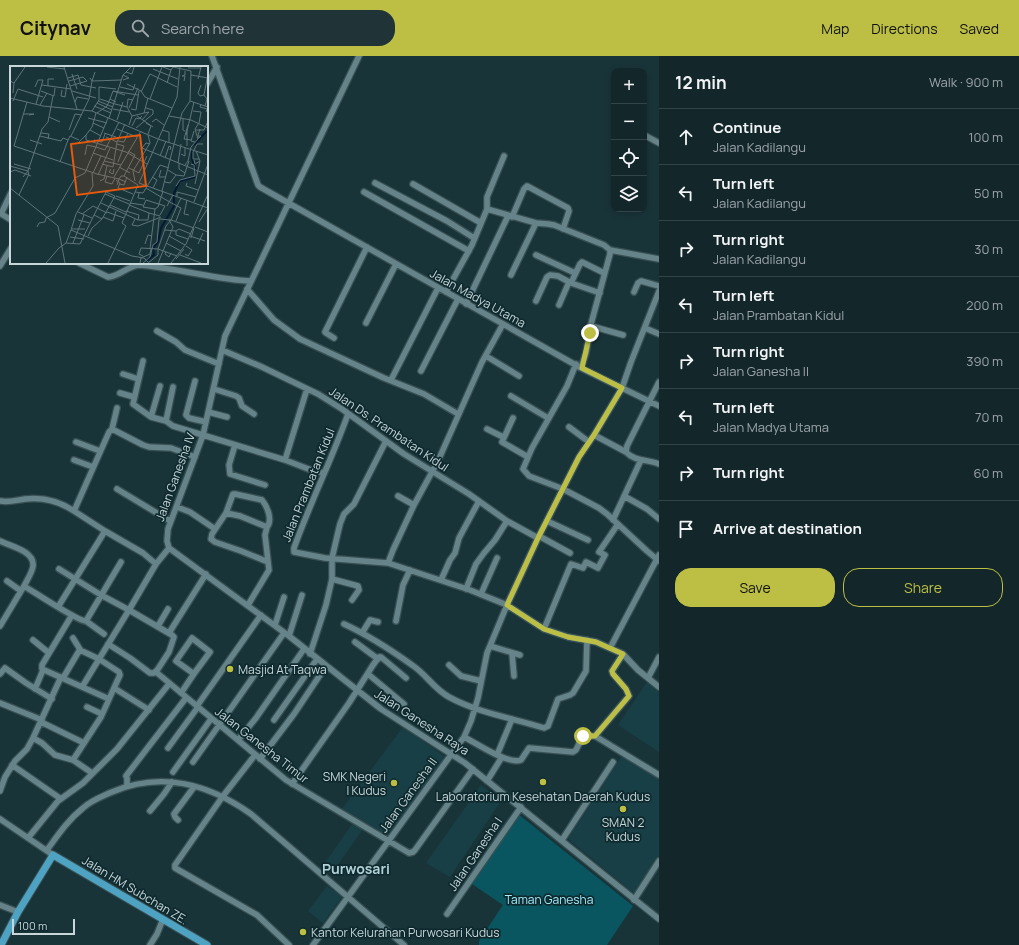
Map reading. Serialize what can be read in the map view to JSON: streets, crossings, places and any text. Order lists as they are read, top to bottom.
{
  "streets": {
    "main road": ["Jalan HM Subchan ZE."],
    "street": [
      "Jalan Madya Utama",
      "Jalan Ds. Prambatan Kidul",
      "Jalan Ganesha IV",
      "Jalan Prambatan Kidul",
      "Jalan Ganesha Raya",
      "Jalan Ganesha Timur",
      "Jalan Ganesha II",
      "Jalan Ganesha I"
    ]
  },
  "crossings": [
    ["Jalan Madya Utama", "Jalan Ganesha IV"],
    ["Jalan Madya Utama", "Jalan Ganesha II"],
    ["Jalan Ds. Prambatan Kidul", "Jalan Ganesha IV"],
    ["Jalan Ds. Prambatan Kidul", "Jalan Prambatan Kidul"],
    ["Jalan Ds. Prambatan Kidul", "Jalan Ganesha II"],
    ["Jalan Ganesha IV", "Jalan Ganesha Raya"],
    ["Jalan Prambatan Kidul", "Jalan Ganesha II"],
    ["Jalan Ganesha Raya", "Jalan Ganesha Timur"],
    ["Jalan Ganesha Raya", "Jalan Ganesha II"],
    ["Jalan Ganesha Raya", "Jalan Ganesha I"],
    ["Jalan Ganesha Timur", "Jalan Ganesha II"]
  ],
  "districts": ["Purwosari"],
  "parks": ["Taman Ganesha"],
  "places": [
    "Masjid At Taqwa",
    "Laboratorium Kesehatan Daerah Kudus",
    "SMK Negeri I Kudus",
    "SMAN 2 Kudus",
    "Kantor Kelurahan Purwosari Kudus"
  ],
  "scale_bar": "100 m",
  "page": {
    "header": "Citynav",
    "search": "Search here",
    "nav": ["Map", "Directions", "Saved"],
    "heading": ["12 min", "Walk · 900 m"],
    "map_buttons": ["+", "−"],
    "list": [
      ["Continue", "Jalan Kadilangu", "100 m"],
      ["Turn left", "Jalan Kadilangu", "50 m"],
      ["Turn right", "Jalan Kadilangu", "30 m"],
      ["Turn left", "Jalan Prambatan Kidul", "200 m"],
      ["Turn right", "Jalan Ganesha II", "390 m"],
      ["Turn left", "Jalan Madya Utama", "70 m"],
      ["Turn right", "60 m"],
      "Arrive at destination"
    ],
    "buttons": ["Save", "Share"],
    "scale": "100 m"
  }
}
